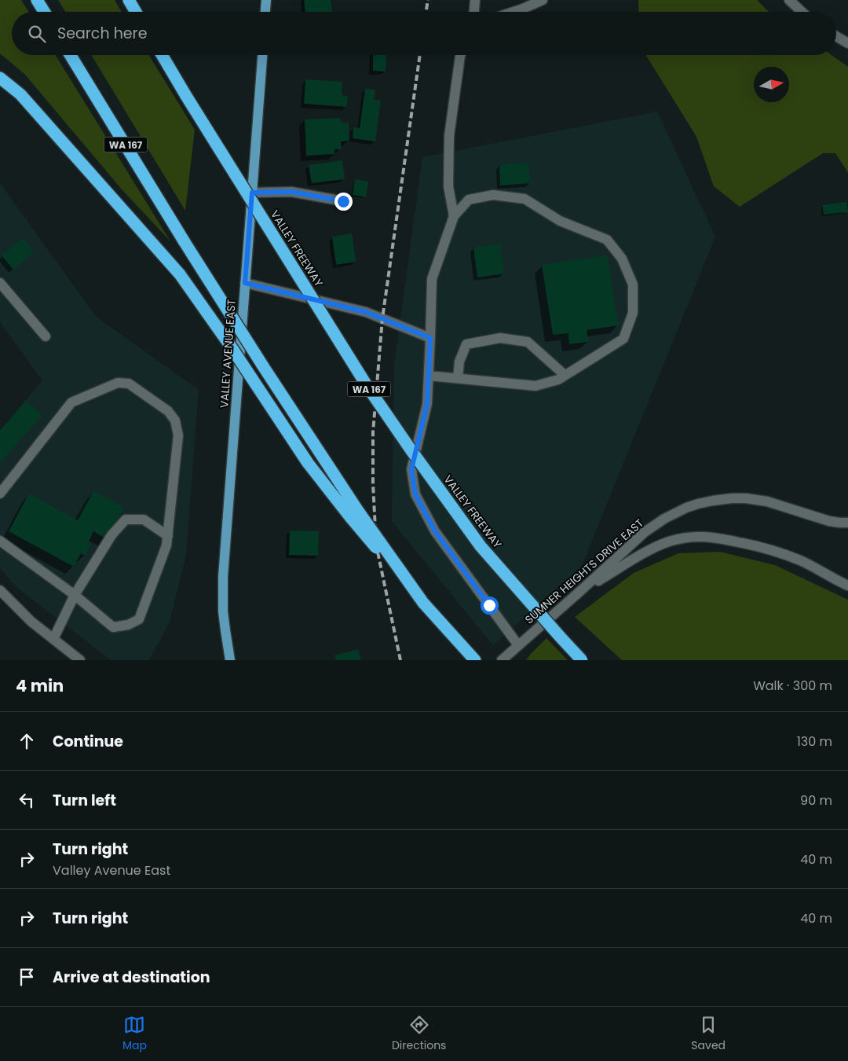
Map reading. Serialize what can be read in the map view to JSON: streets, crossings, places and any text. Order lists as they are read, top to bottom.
{
  "streets": {
    "highway": ["WA 167", "VALLEY FREEWAY"],
    "main road": ["VALLEY AVENUE EAST"],
    "street": ["SUMNER HEIGHTS DRIVE EAST"]
  },
  "north": "right",
  "page": {
    "search": "Search here",
    "heading": ["4 min", "Walk · 300 m"],
    "list": [
      ["Continue", "130 m"],
      ["Turn left", "90 m"],
      ["Turn right", "Valley Avenue East", "40 m"],
      ["Turn right", "40 m"],
      "Arrive at destination"
    ],
    "nav": ["Map", "Directions", "Saved"]
  }
}
